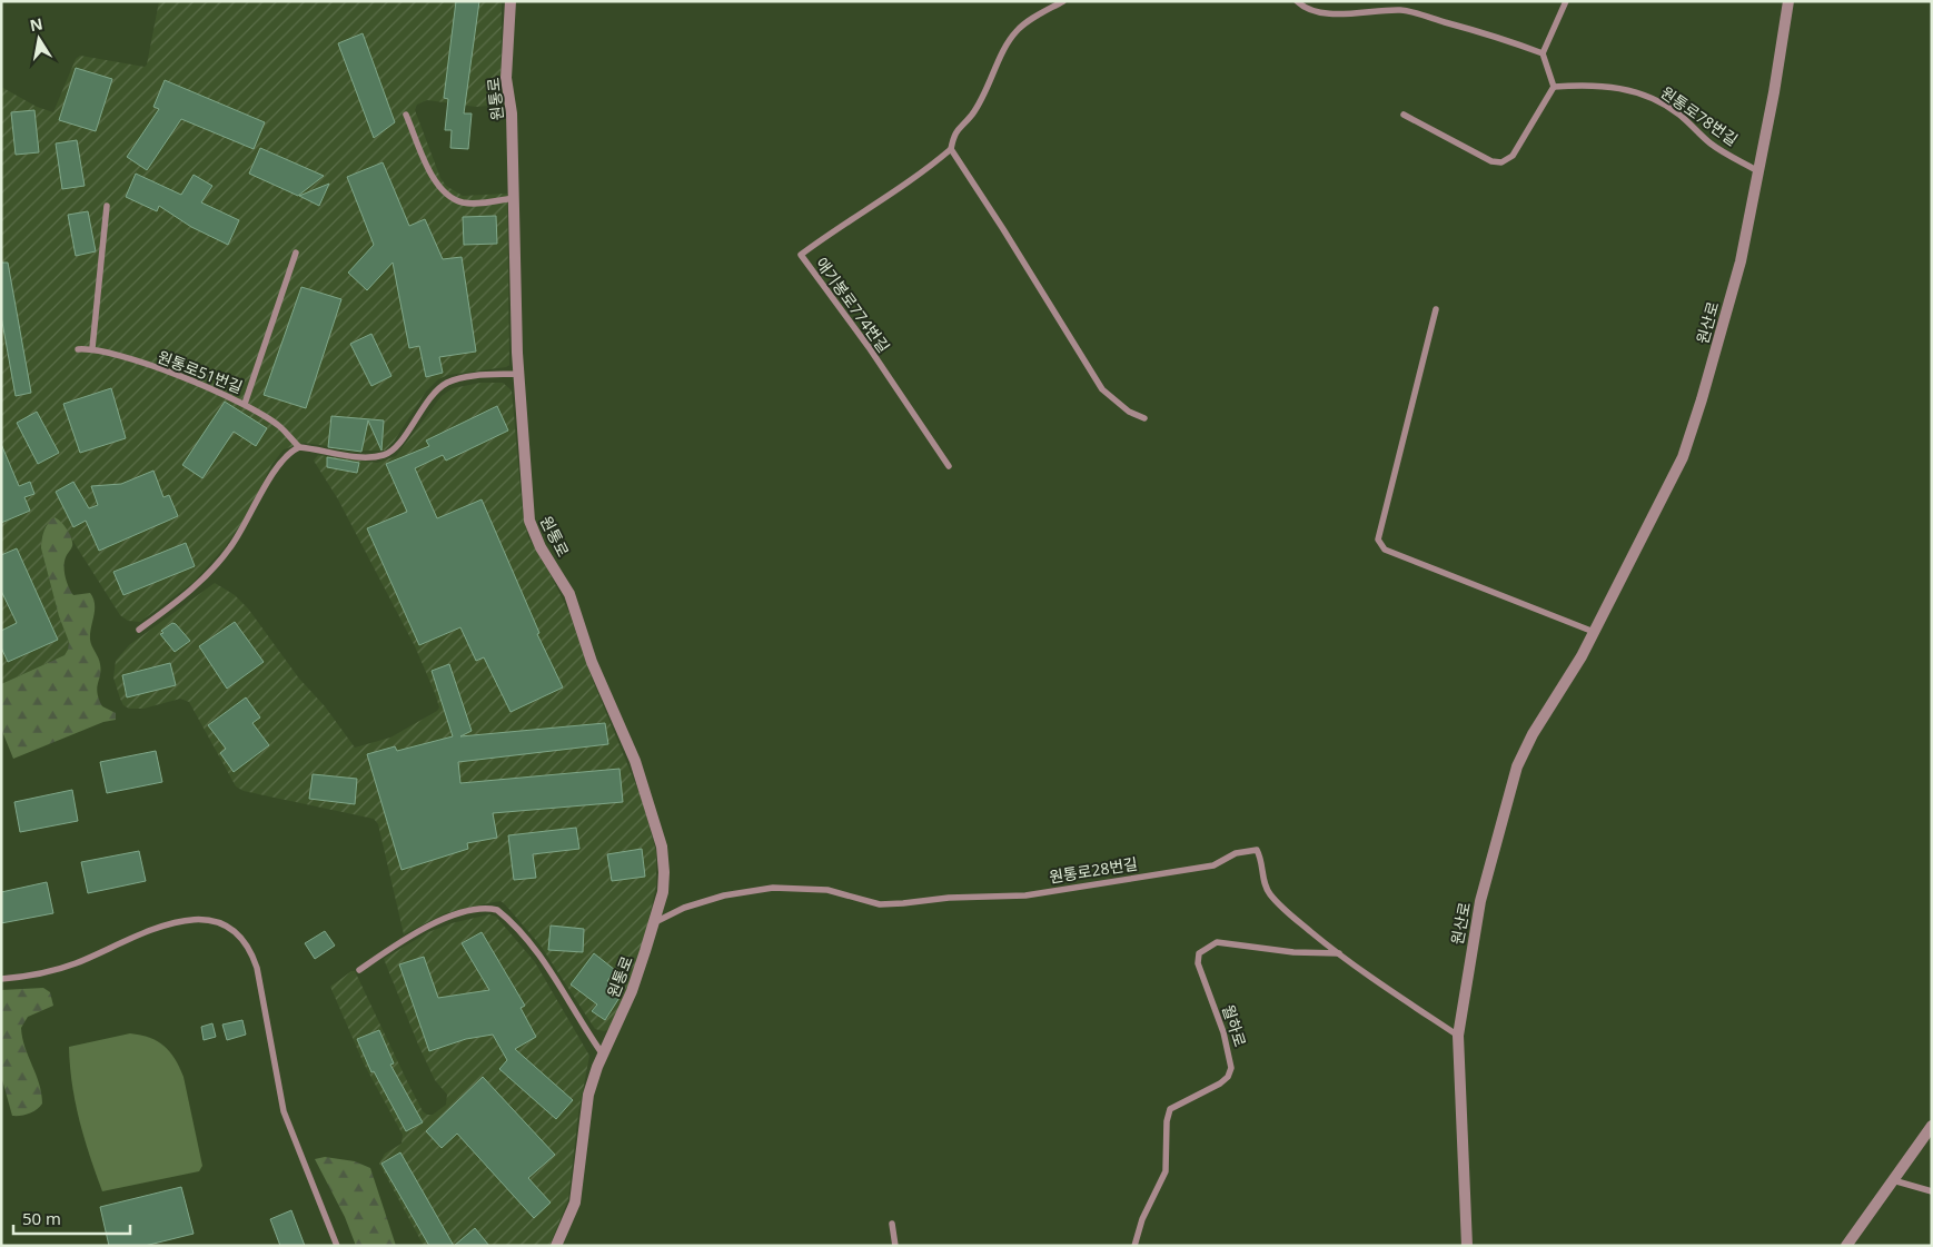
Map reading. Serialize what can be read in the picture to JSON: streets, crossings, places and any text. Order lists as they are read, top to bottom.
{
  "streets": {
    "street": ["원통로", "원산로"],
    "lane": [
      "원통로78번길",
      "애기봉로774번길",
      "원통로51번길",
      "원통로28번길",
      "월하로"
    ]
  },
  "crossings": [
    ["원통로", "원통로28번길"],
    ["원통로78번길", "원산로"],
    ["원산로", "원통로28번길"],
    ["원통로28번길", "월하로"]
  ],
  "scale_bar": "50 m",
  "north": "top"
}
